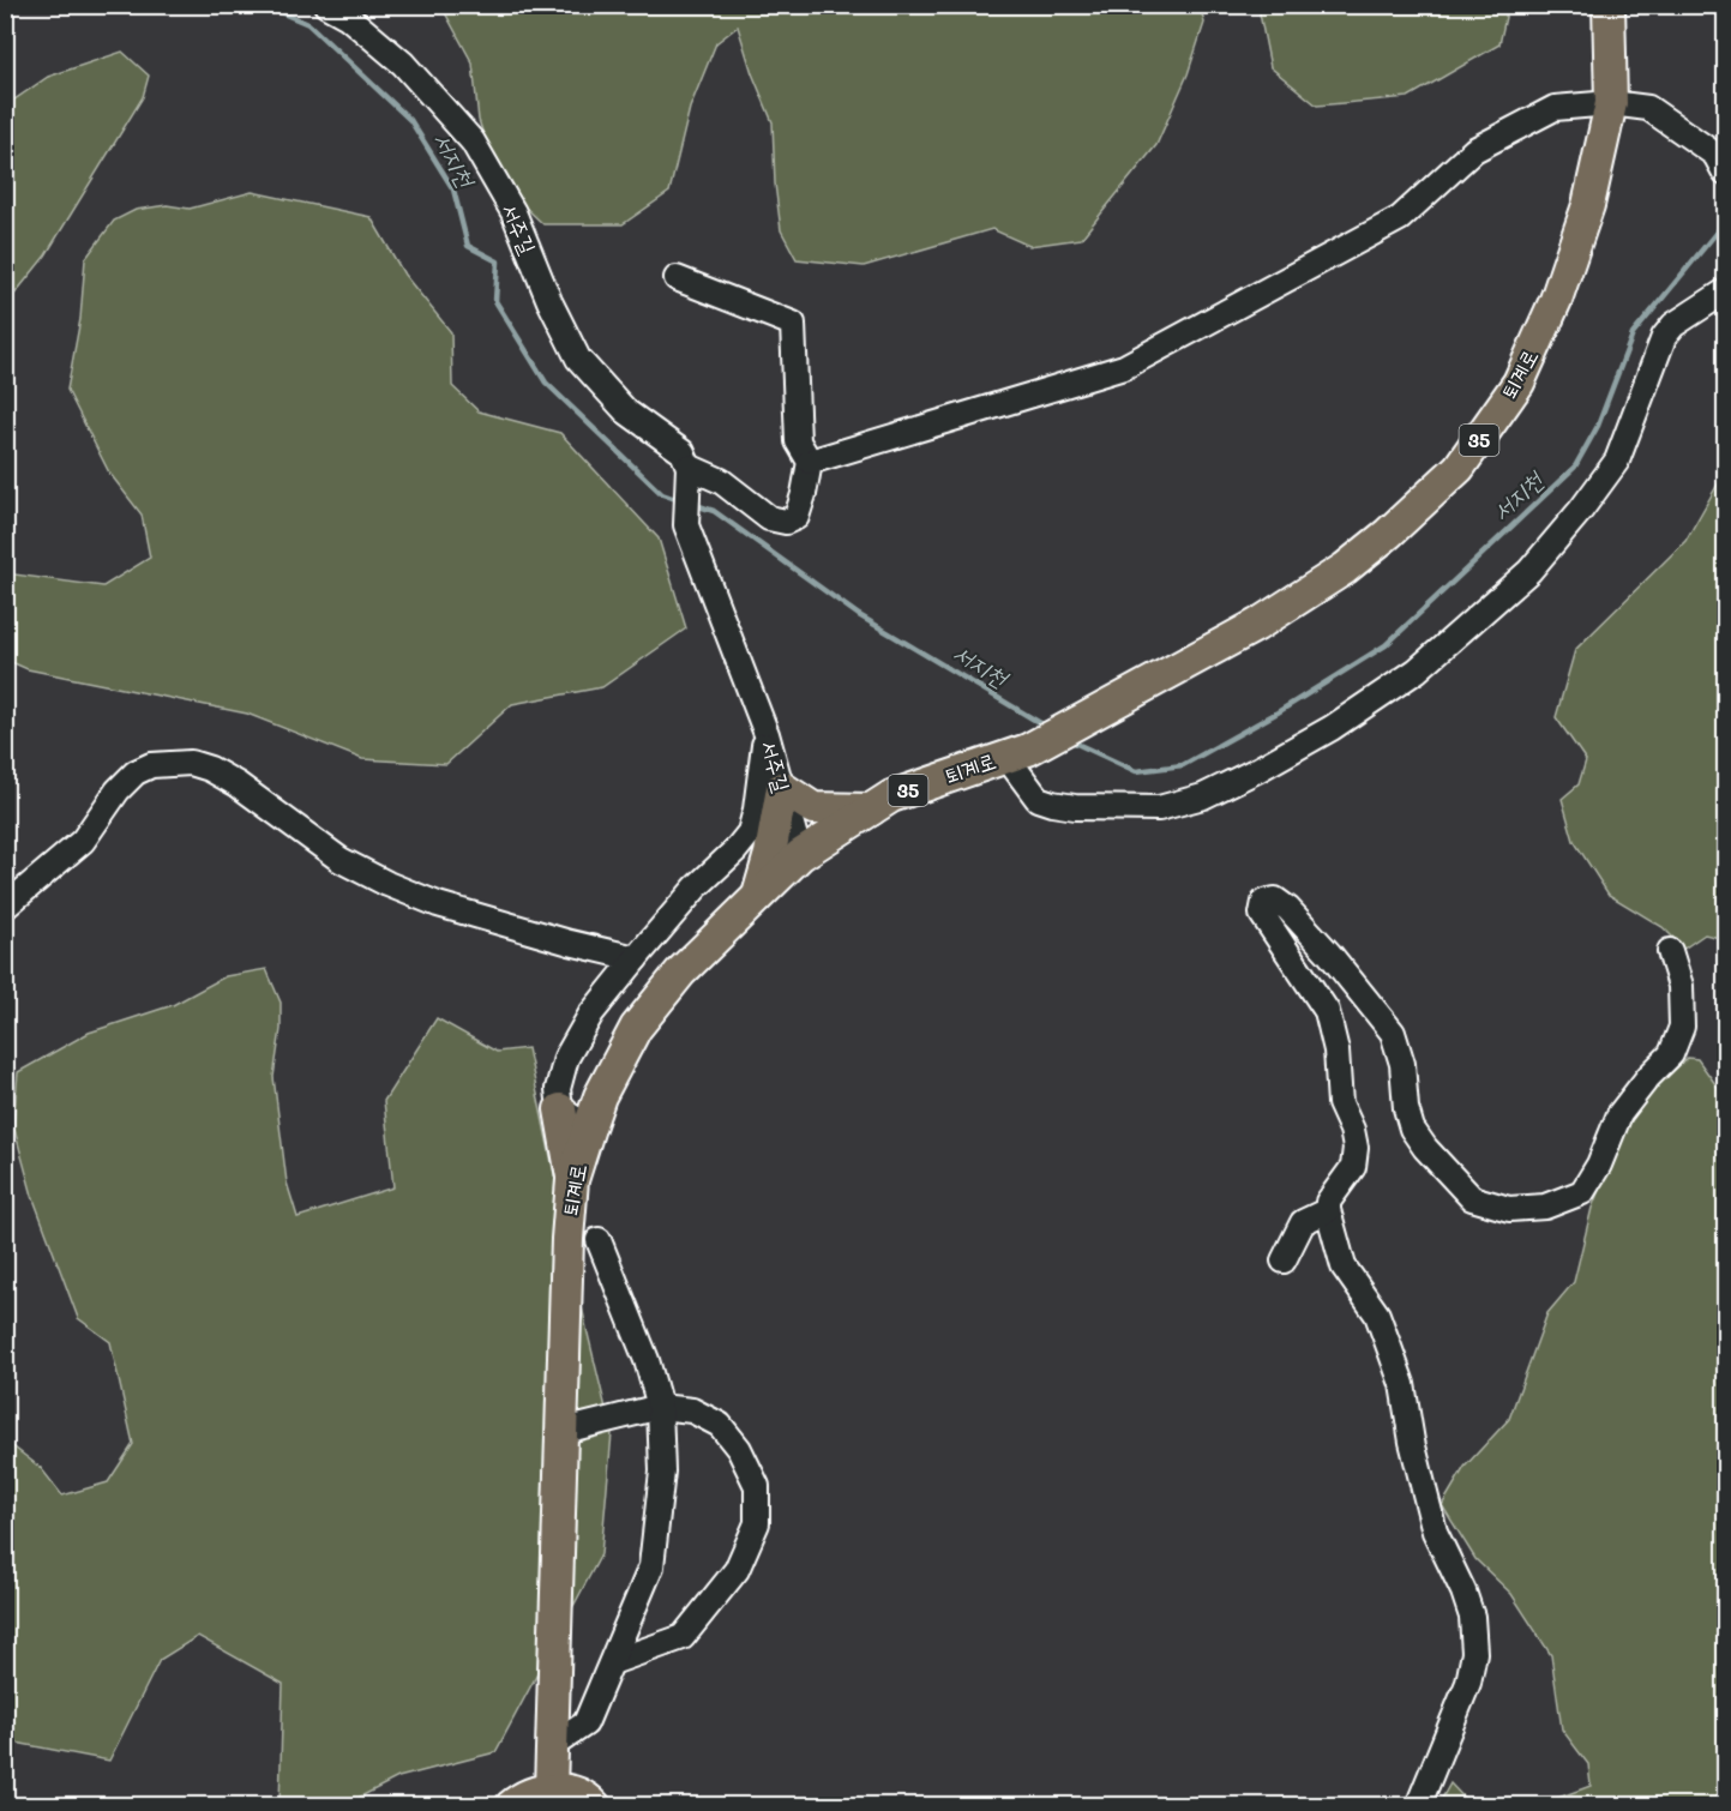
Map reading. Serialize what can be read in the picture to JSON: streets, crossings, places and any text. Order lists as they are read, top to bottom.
{
  "streets": {
    "main road": ["퇴계로", "35"],
    "street": ["서주길"]
  },
  "crossings": [
    ["서주길", "퇴계로"]
  ],
  "water": ["서지천"]
}
